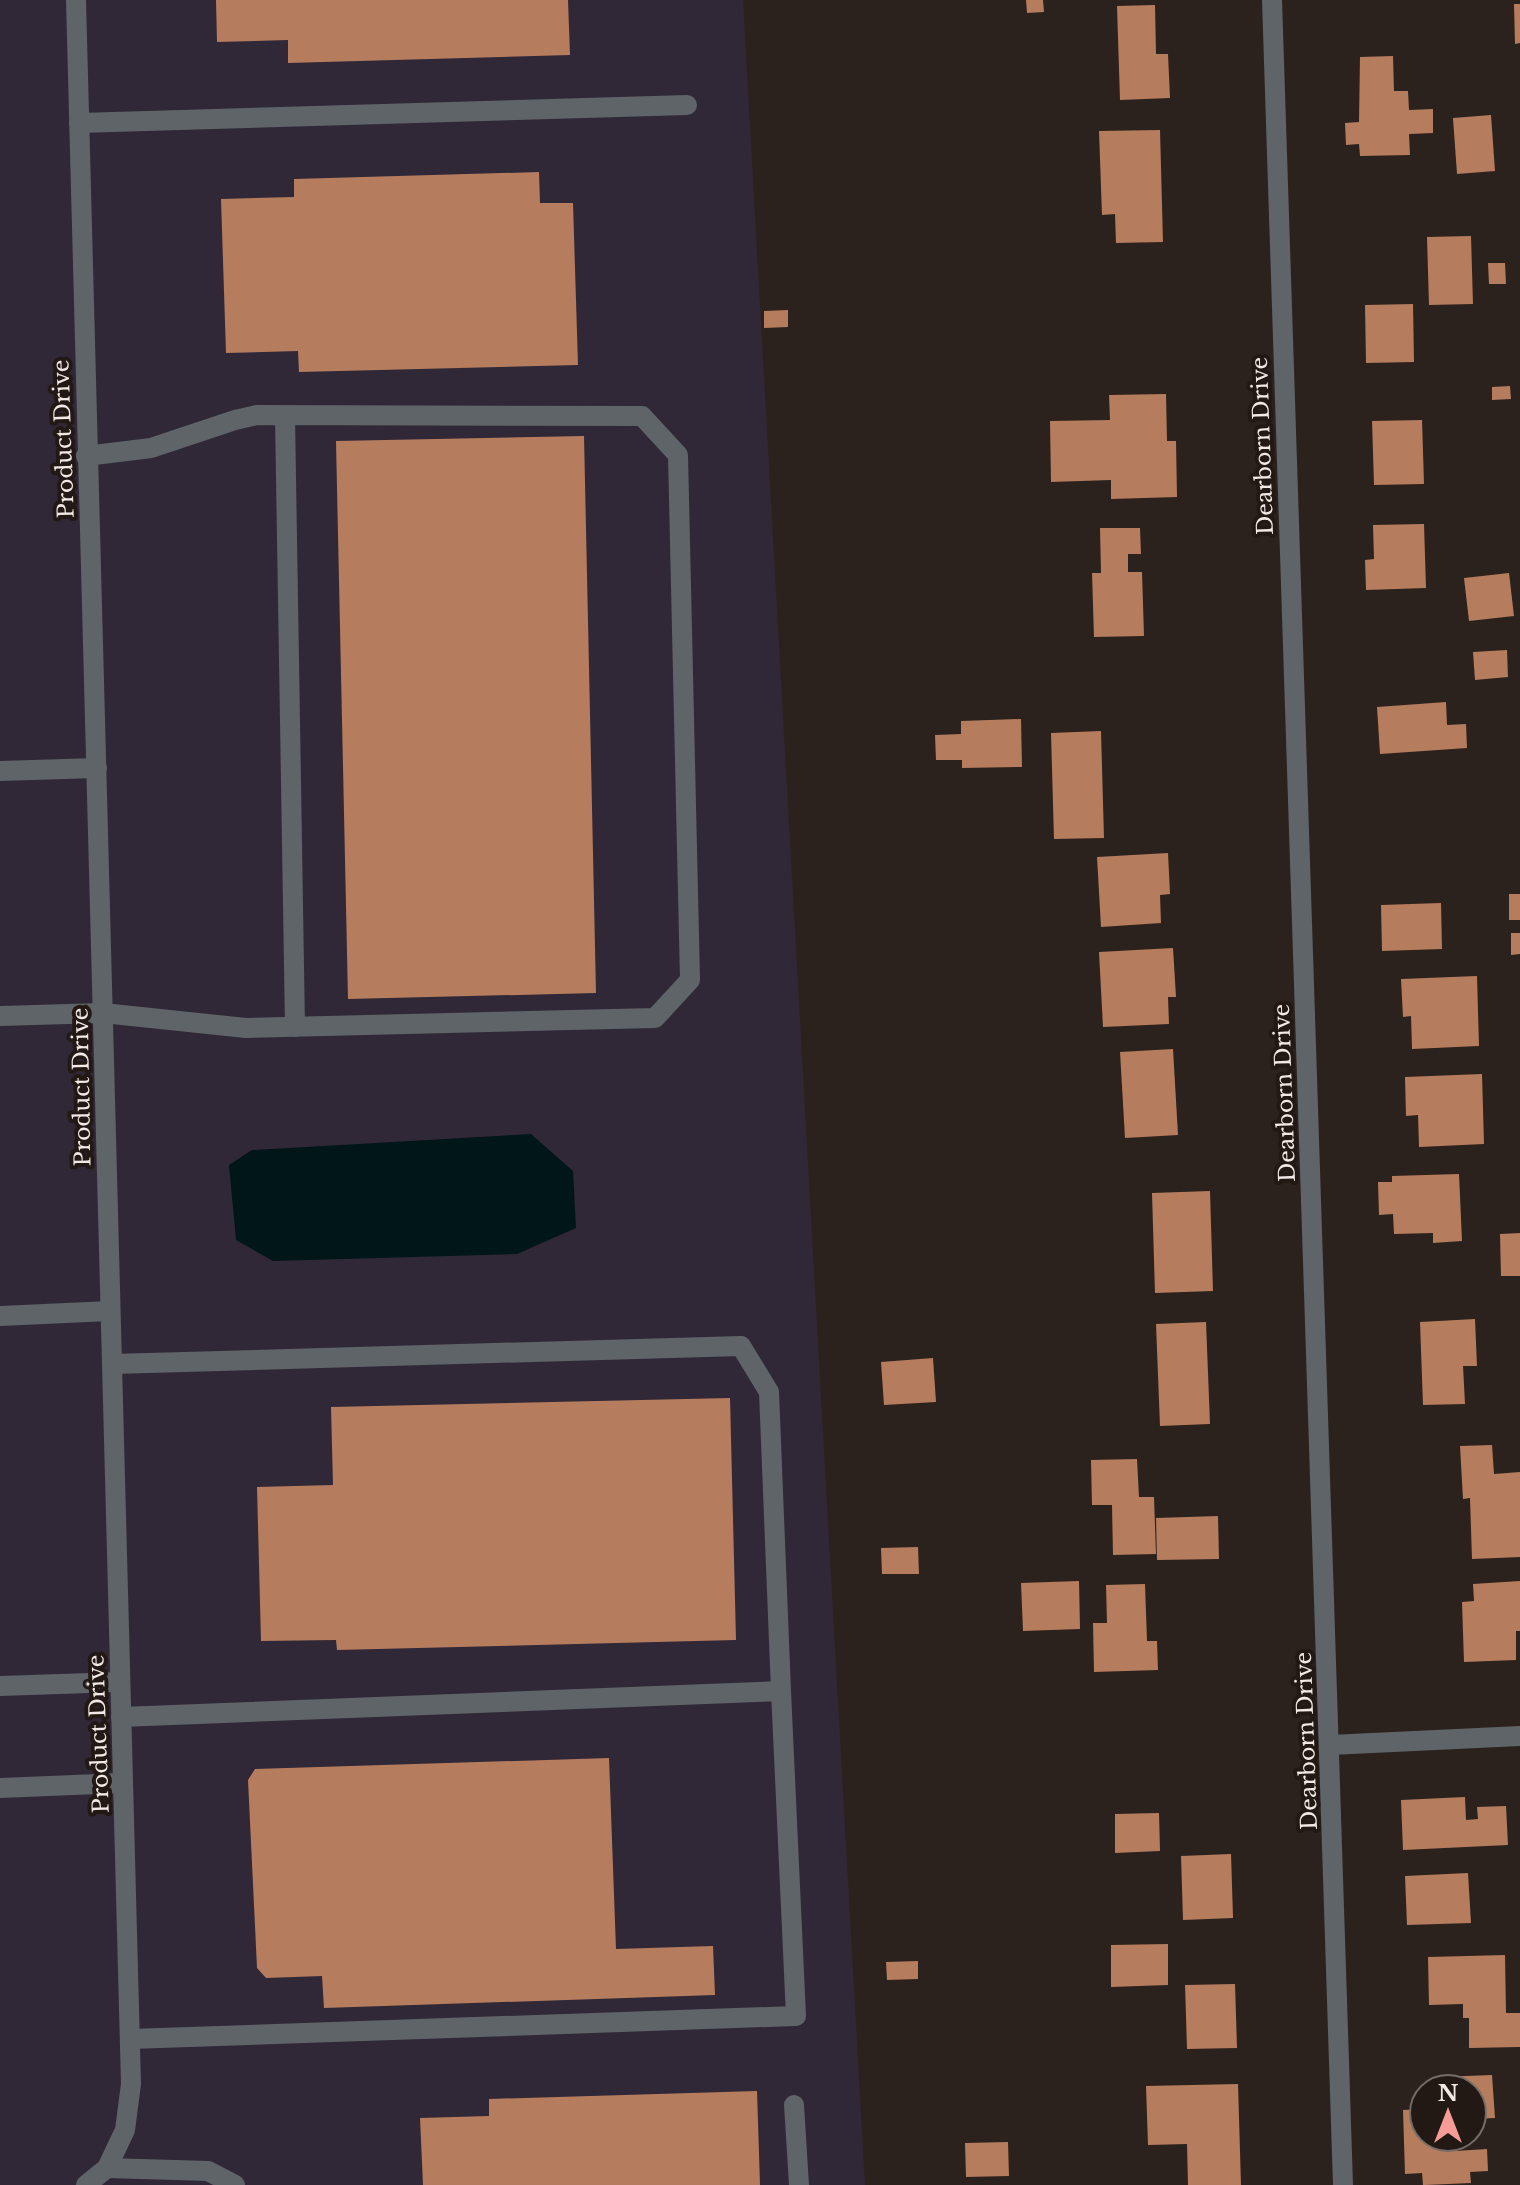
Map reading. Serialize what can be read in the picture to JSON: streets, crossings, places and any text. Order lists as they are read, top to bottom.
{
  "streets": {
    "street": ["Product Drive", "Dearborn Drive"]
  },
  "north": "top"
}
